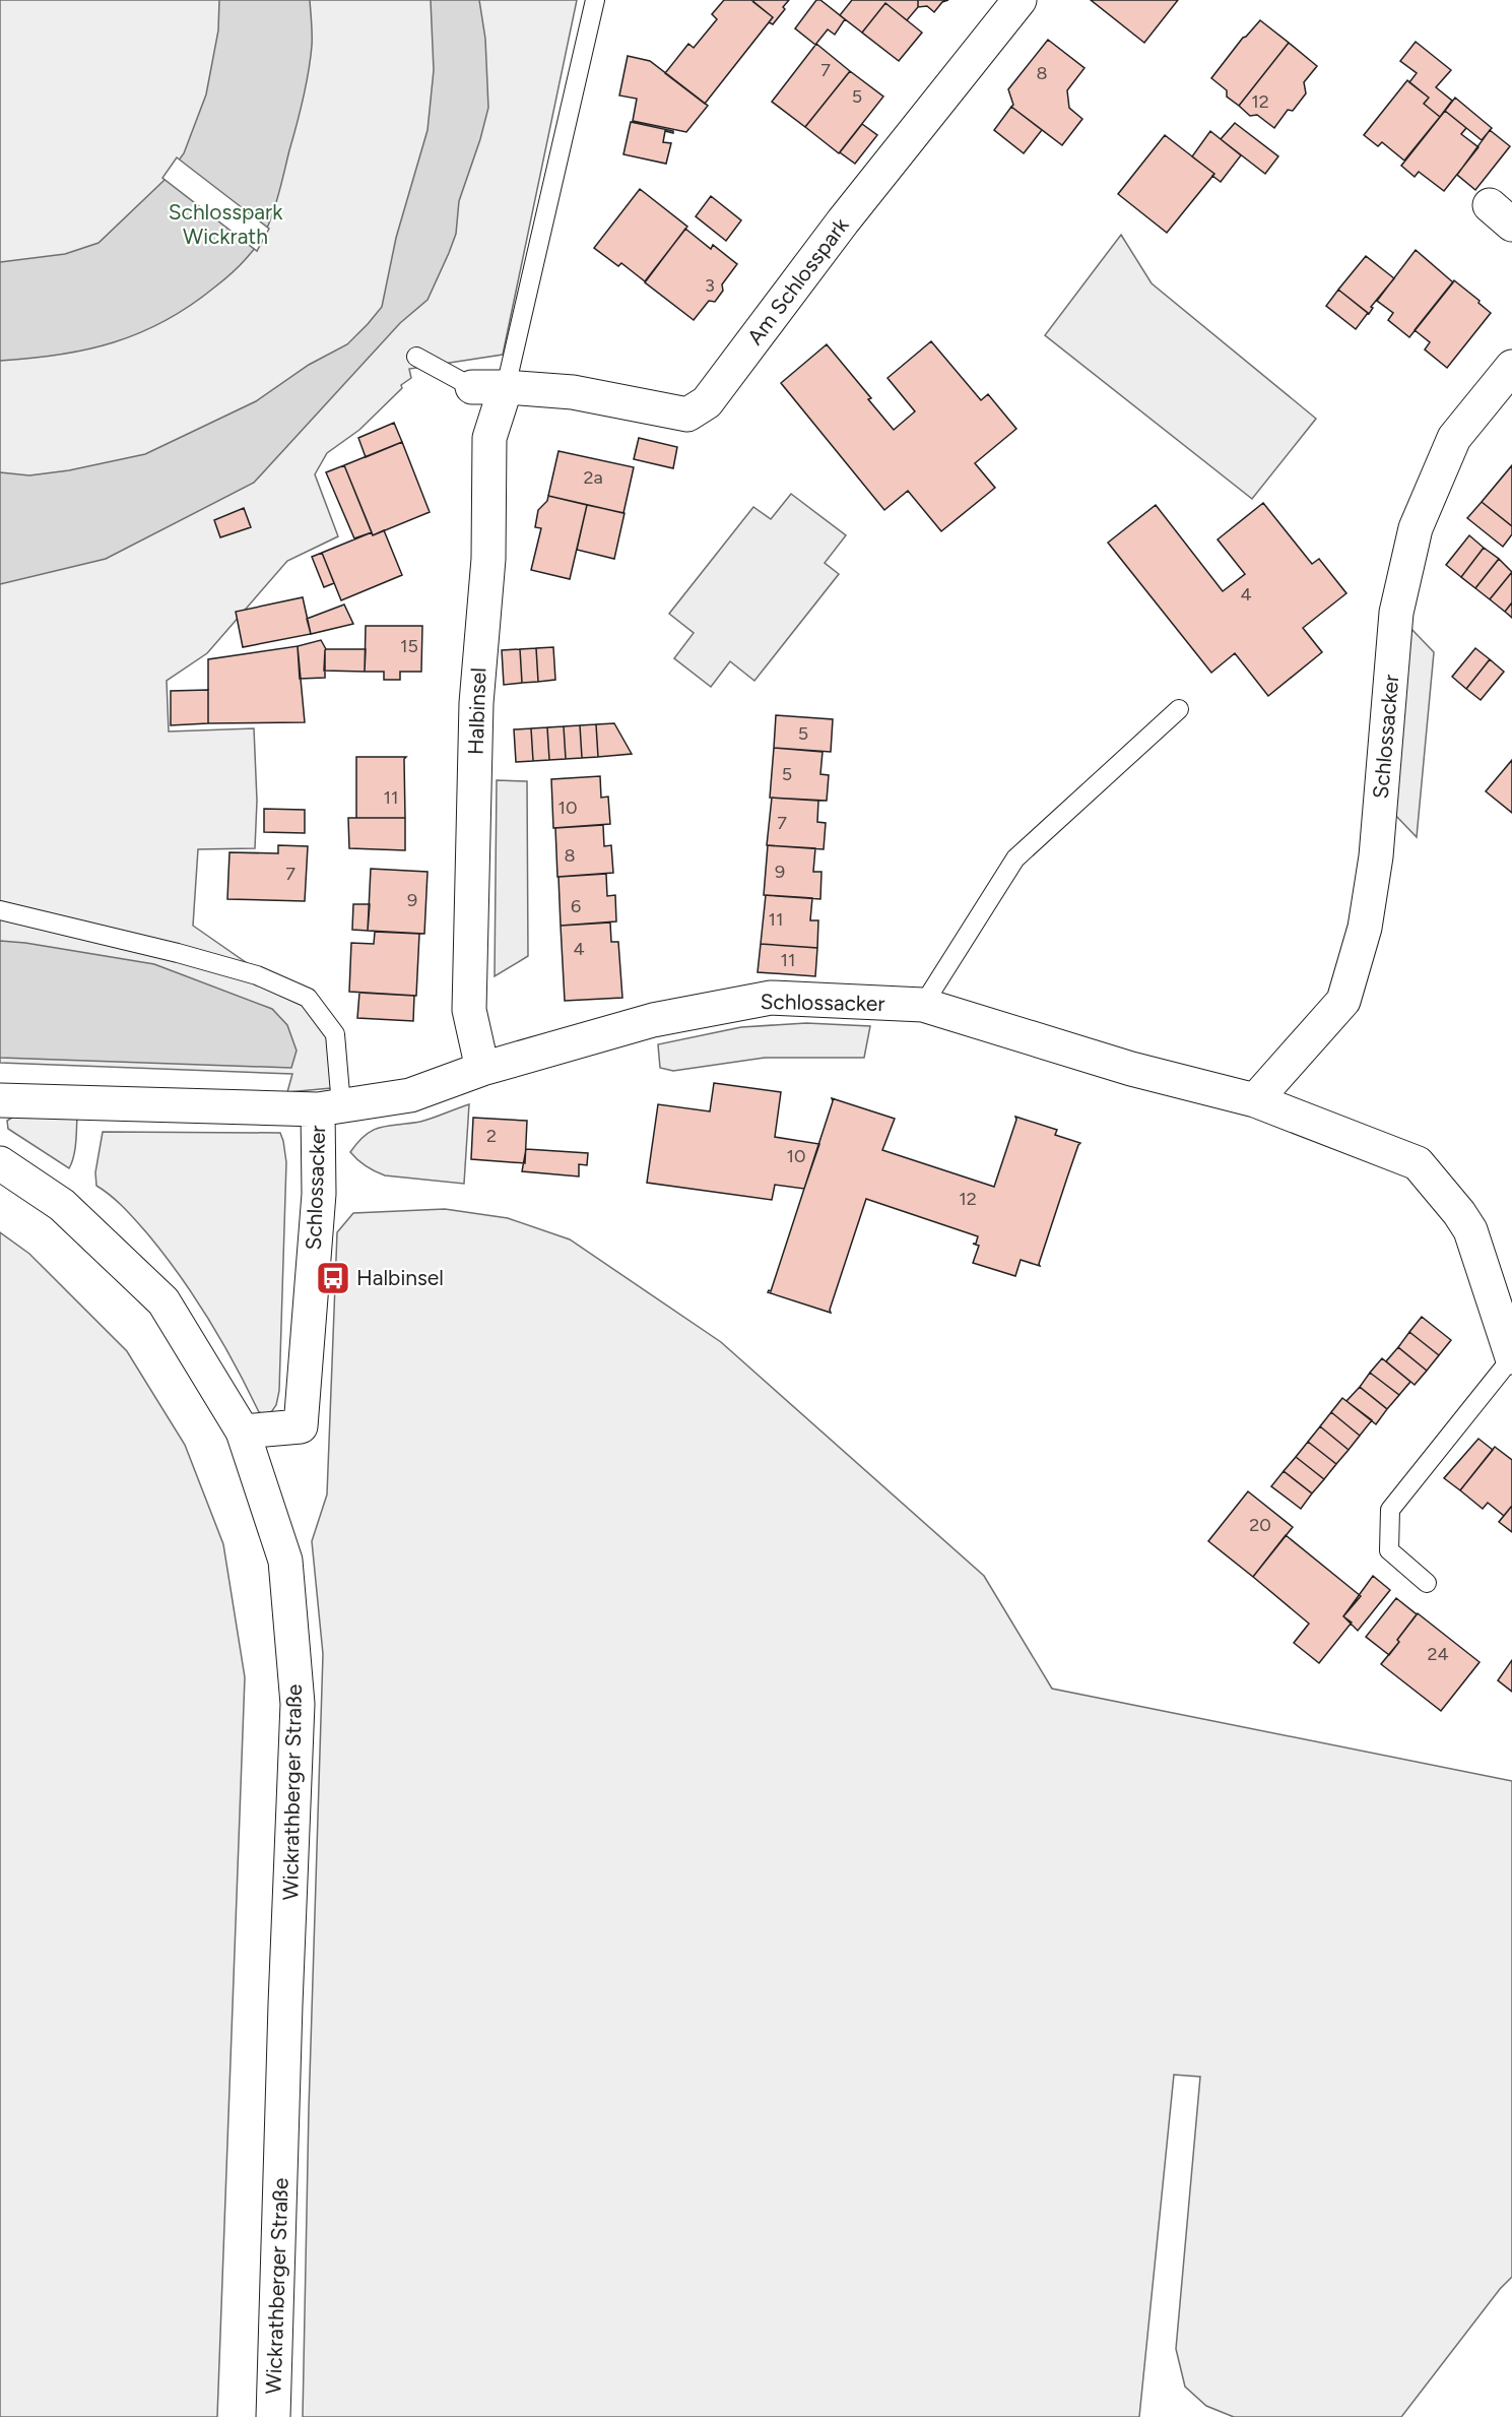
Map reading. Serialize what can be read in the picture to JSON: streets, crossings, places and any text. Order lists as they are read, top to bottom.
{
  "streets": {
    "street": [
      "Am Schlosspark",
      "Halbinsel",
      "Schlossacker",
      "Wickrathberger Straße"
    ]
  },
  "crossings": [
    ["Am Schlosspark", "Halbinsel"],
    ["Halbinsel", "Schlossacker"],
    ["Schlossacker", "Wickrathberger Straße"]
  ],
  "parks": ["Schlosspark Wickrath"],
  "places": {
    "bus stop": ["Halbinsel"]
  },
  "house_numbers": [
    "7",
    "8",
    "5",
    "12",
    "3",
    "2a",
    "4",
    "15",
    "5",
    "5",
    "11",
    "10",
    "7",
    "8",
    "9",
    "7",
    "9",
    "6",
    "11",
    "4",
    "11",
    "2",
    "10",
    "12",
    "20",
    "24"
  ]
}
